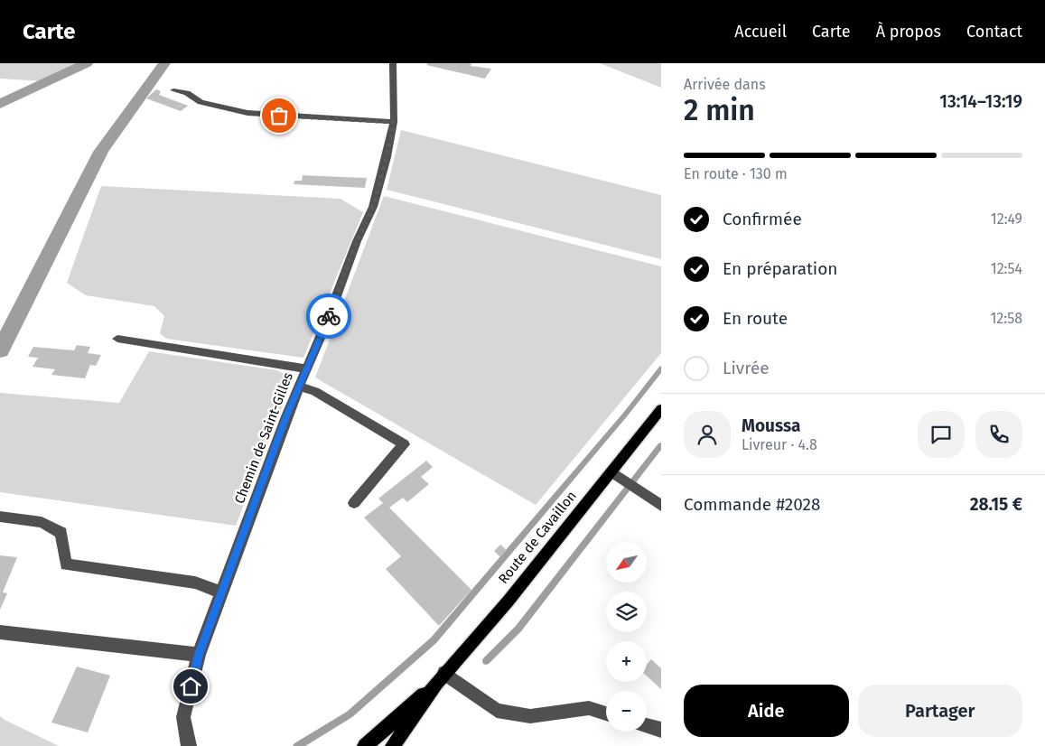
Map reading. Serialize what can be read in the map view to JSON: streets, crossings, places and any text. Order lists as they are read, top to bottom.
{
  "streets": {
    "main road": ["Route de Cavaillon"],
    "street": ["Chemin de Saint-Gilles"]
  },
  "north": "bottom left",
  "page": {
    "header": "Carte",
    "nav": [
      "Accueil",
      "Carte",
      "À propos",
      "Contact"
    ],
    "heading": ["2 min", "Arrivée dans", "13:14–13:19"],
    "panel": [
      "Moussa",
      "Livreur · 4.8",
      "Commande #2028",
      "28.15 €"
    ],
    "bar": "En route · 130 m",
    "list": [
      ["Confirmée", "12:49"],
      ["En préparation", "12:54"],
      ["En route", "12:58"],
      "Livrée"
    ],
    "map_buttons": ["+", "−"],
    "buttons": ["Aide", "Partager"]
  }
}
